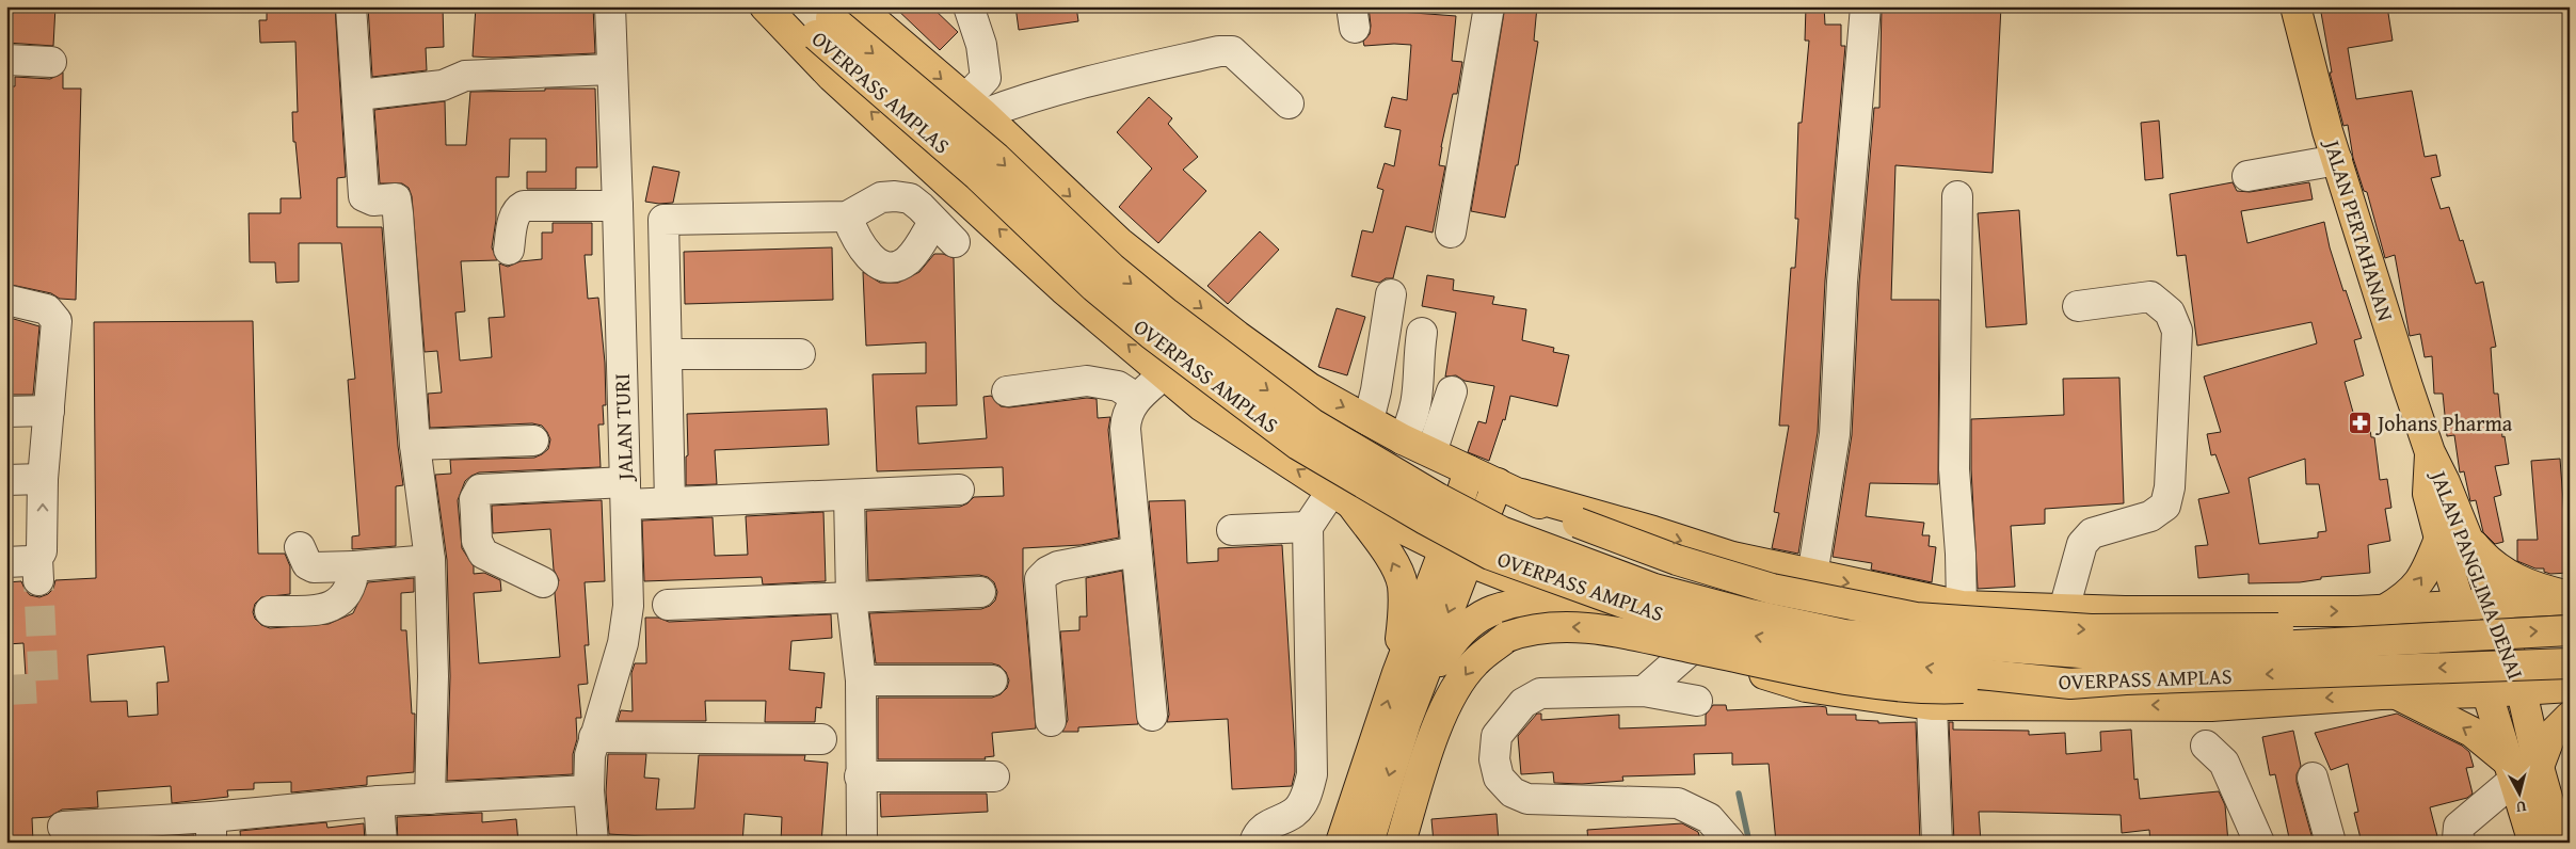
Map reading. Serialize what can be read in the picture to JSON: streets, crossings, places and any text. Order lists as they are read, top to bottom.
{
  "streets": {
    "main road": ["OVERPASS AMPLAS", "JALAN PERTAHANAN", "JALAN PANGLIMA DENAI"],
    "street": ["JALAN TURI"]
  },
  "crossings": [
    ["JALAN PERTAHANAN", "JALAN PANGLIMA DENAI"]
  ],
  "places": {
    "pharmacy": ["Johans Pharma"]
  },
  "north": "bottom"
}
